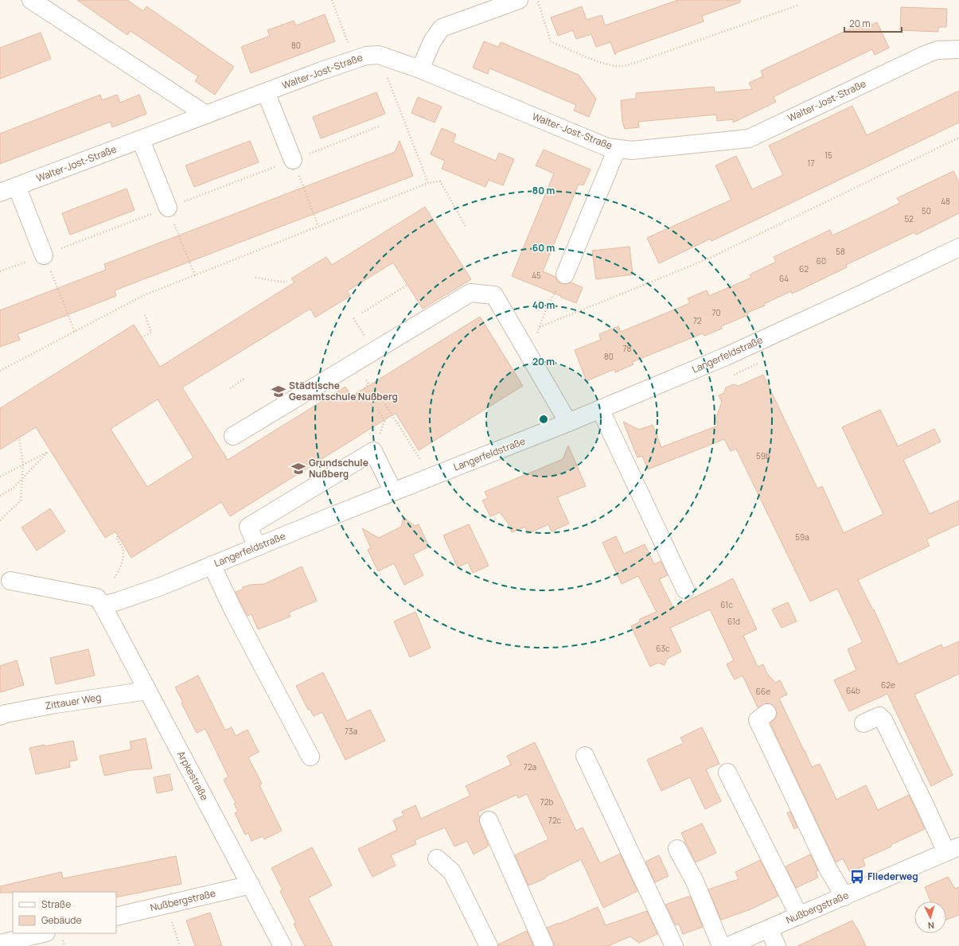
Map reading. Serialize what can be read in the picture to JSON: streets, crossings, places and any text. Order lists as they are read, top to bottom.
{
  "streets": {
    "street": [
      "Walter-Jost-Straße",
      "Langerfeldstraße",
      "Zittauer Weg",
      "Arpkestraße",
      "Nußbergstraße"
    ]
  },
  "crossings": [
    ["Langerfeldstraße", "Arpkestraße"],
    ["Zittauer Weg", "Arpkestraße"],
    ["Arpkestraße", "Nußbergstraße"]
  ],
  "places": {
    "school or university": ["Städtische Gesamtschule Nußberg", "Grundschule Nußberg"],
    "bus stop": ["Fliederweg"]
  },
  "house_numbers": [
    "80",
    "15",
    "17",
    "48",
    "50",
    "52",
    "58",
    "60",
    "62",
    "45",
    "64",
    "70",
    "72",
    "78",
    "80",
    "59b",
    "59a",
    "61c",
    "61d",
    "63c",
    "62e",
    "64b",
    "66e",
    "73a",
    "72a",
    "72b",
    "72c"
  ],
  "legend": ["Straße", "Gebäude"],
  "scale_bar": "20 m",
  "north": "bottom",
  "rings": [
    "80 m",
    "60 m",
    "40 m",
    "20 m"
  ]
}
